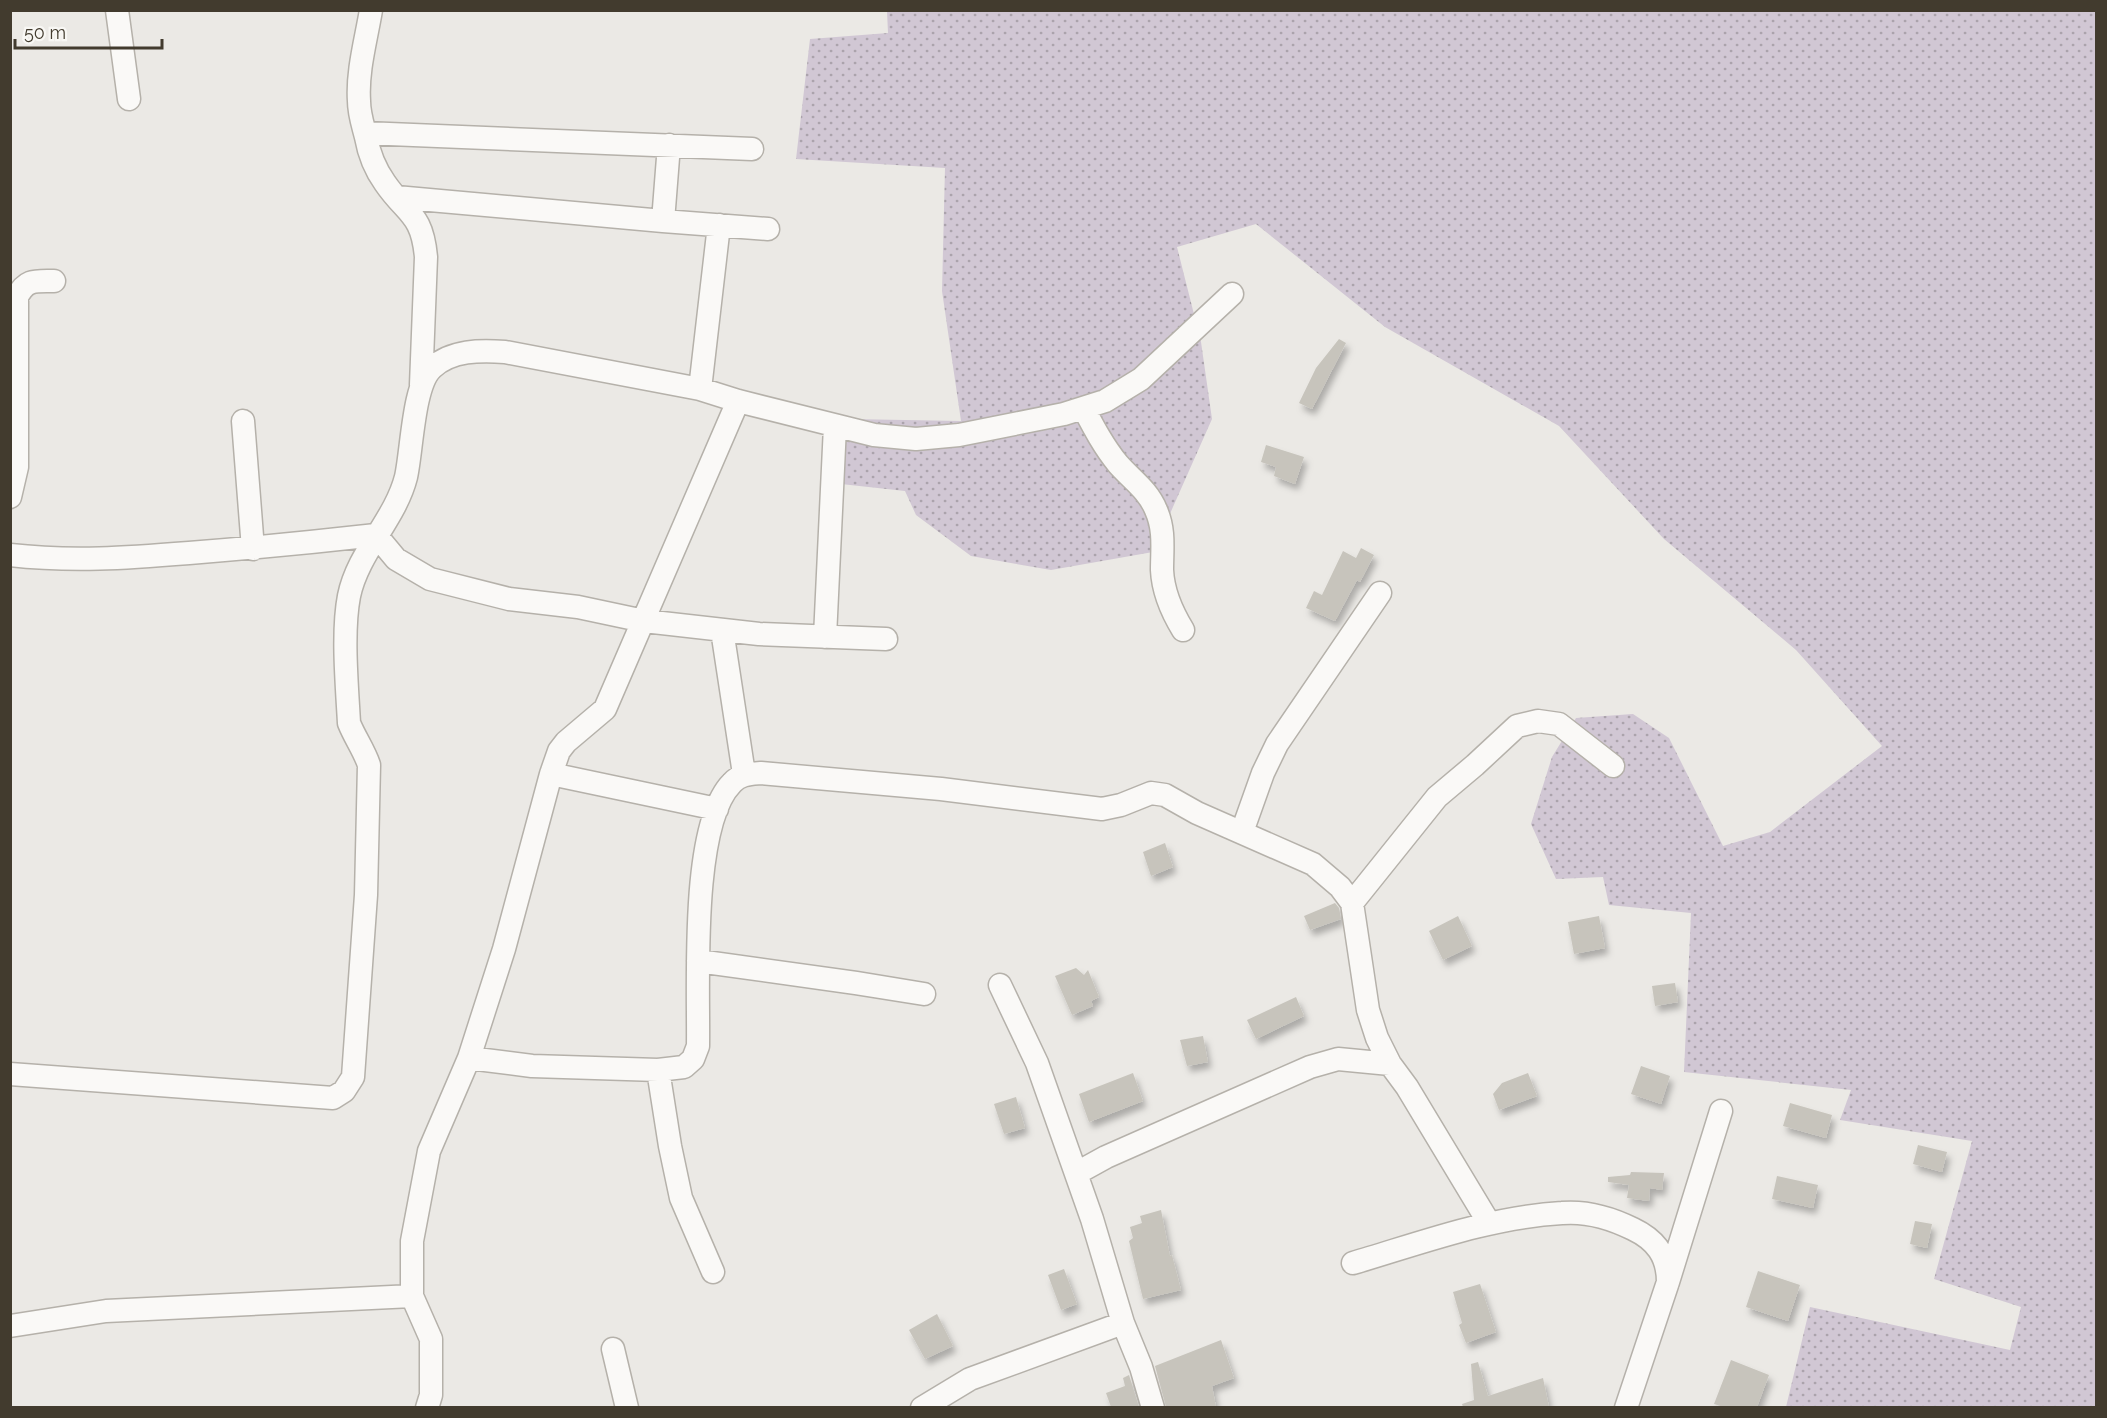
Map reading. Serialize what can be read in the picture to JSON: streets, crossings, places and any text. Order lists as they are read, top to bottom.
{
  "scale_bar": "50 m"
}
